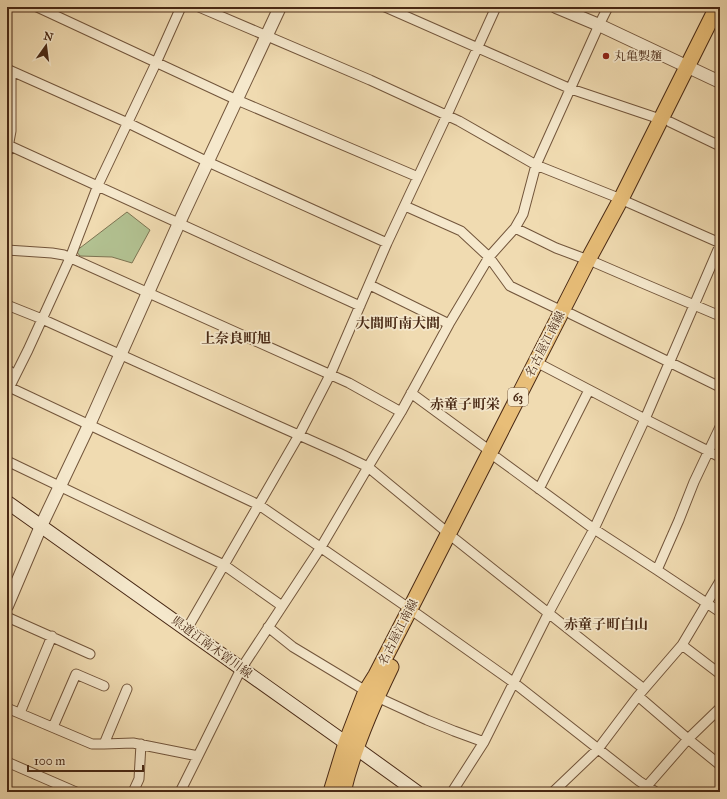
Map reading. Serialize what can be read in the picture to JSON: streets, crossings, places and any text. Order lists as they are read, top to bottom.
{
  "streets": {
    "main road": ["名古屋江南線", "63", "県道江南木曽川線"]
  },
  "crossings": [
    ["名古屋江南線", "県道江南木曽川線"]
  ],
  "districts": [
    "大間町南大間",
    "上奈良町旭",
    "赤童子町栄",
    "赤童子町白山"
  ],
  "places": ["丸亀製麺"],
  "scale_bar": "100 m",
  "north": "top"
}
